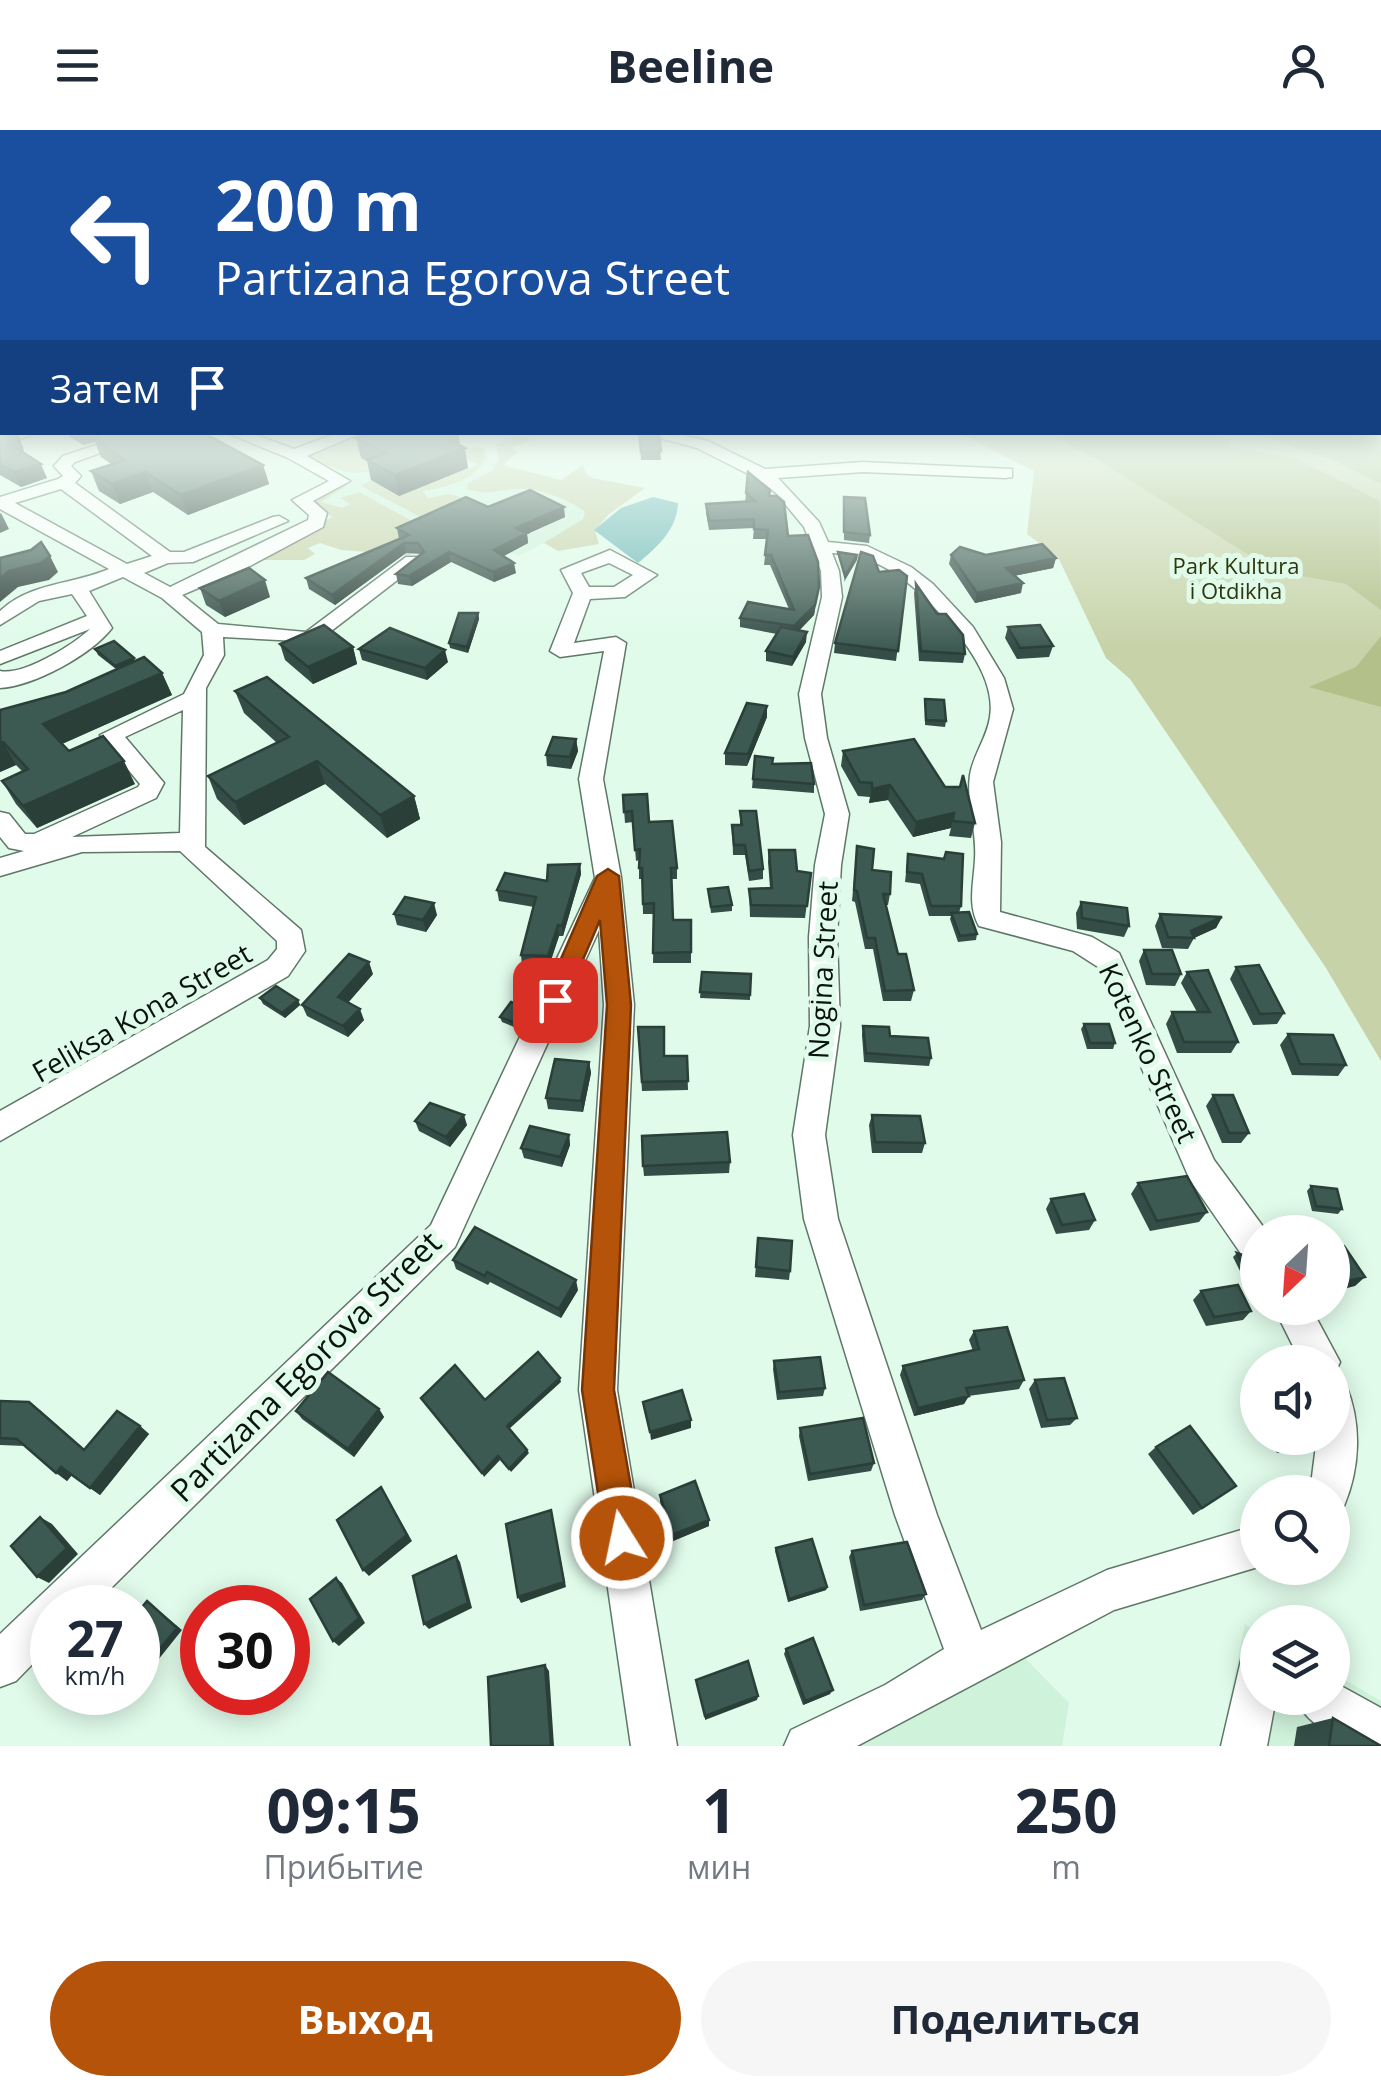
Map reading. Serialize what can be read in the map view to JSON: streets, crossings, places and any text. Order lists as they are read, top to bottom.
{
  "streets": {
    "street": [
      "Nogina Street",
      "Feliksa Kona Street",
      "Kotenko Street",
      "Partizana Egorova Street"
    ]
  },
  "crossings": [
    ["Nogina Street", "Kotenko Street"]
  ],
  "parks": ["Park Kultura i Otdikha"],
  "north": "bottom left",
  "page": {
    "header": "Beeline",
    "turn": ["200 m", "Partizana Egorova Street"],
    "then": "Затем",
    "speed": "27 km/h",
    "limit": "30",
    "eta": [
      "09:15",
      "Прибытие",
      "1",
      "мин",
      "250",
      "m"
    ],
    "buttons": ["Выход", "Поделиться"]
  }
}
